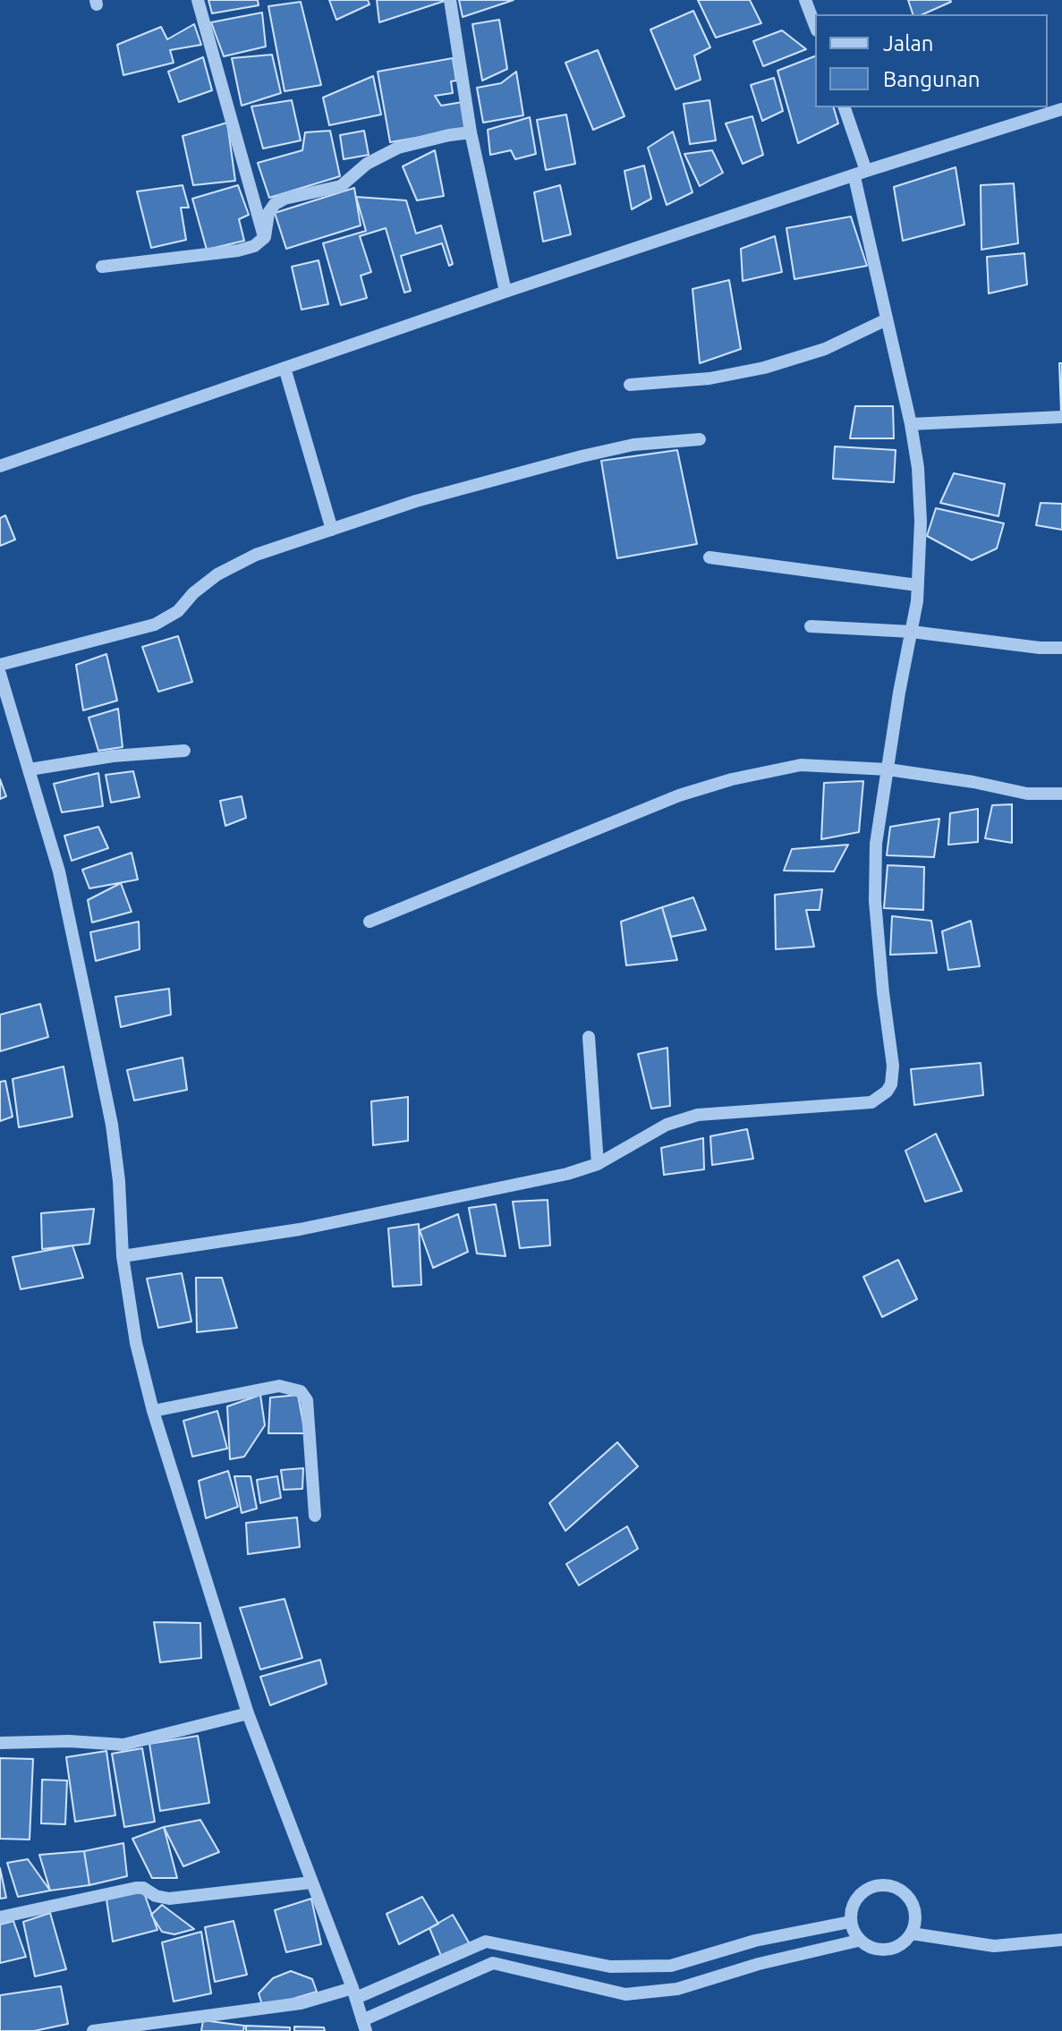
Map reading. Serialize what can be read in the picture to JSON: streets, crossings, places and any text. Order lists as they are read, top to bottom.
{
  "legend": ["Jalan", "Bangunan"]
}
